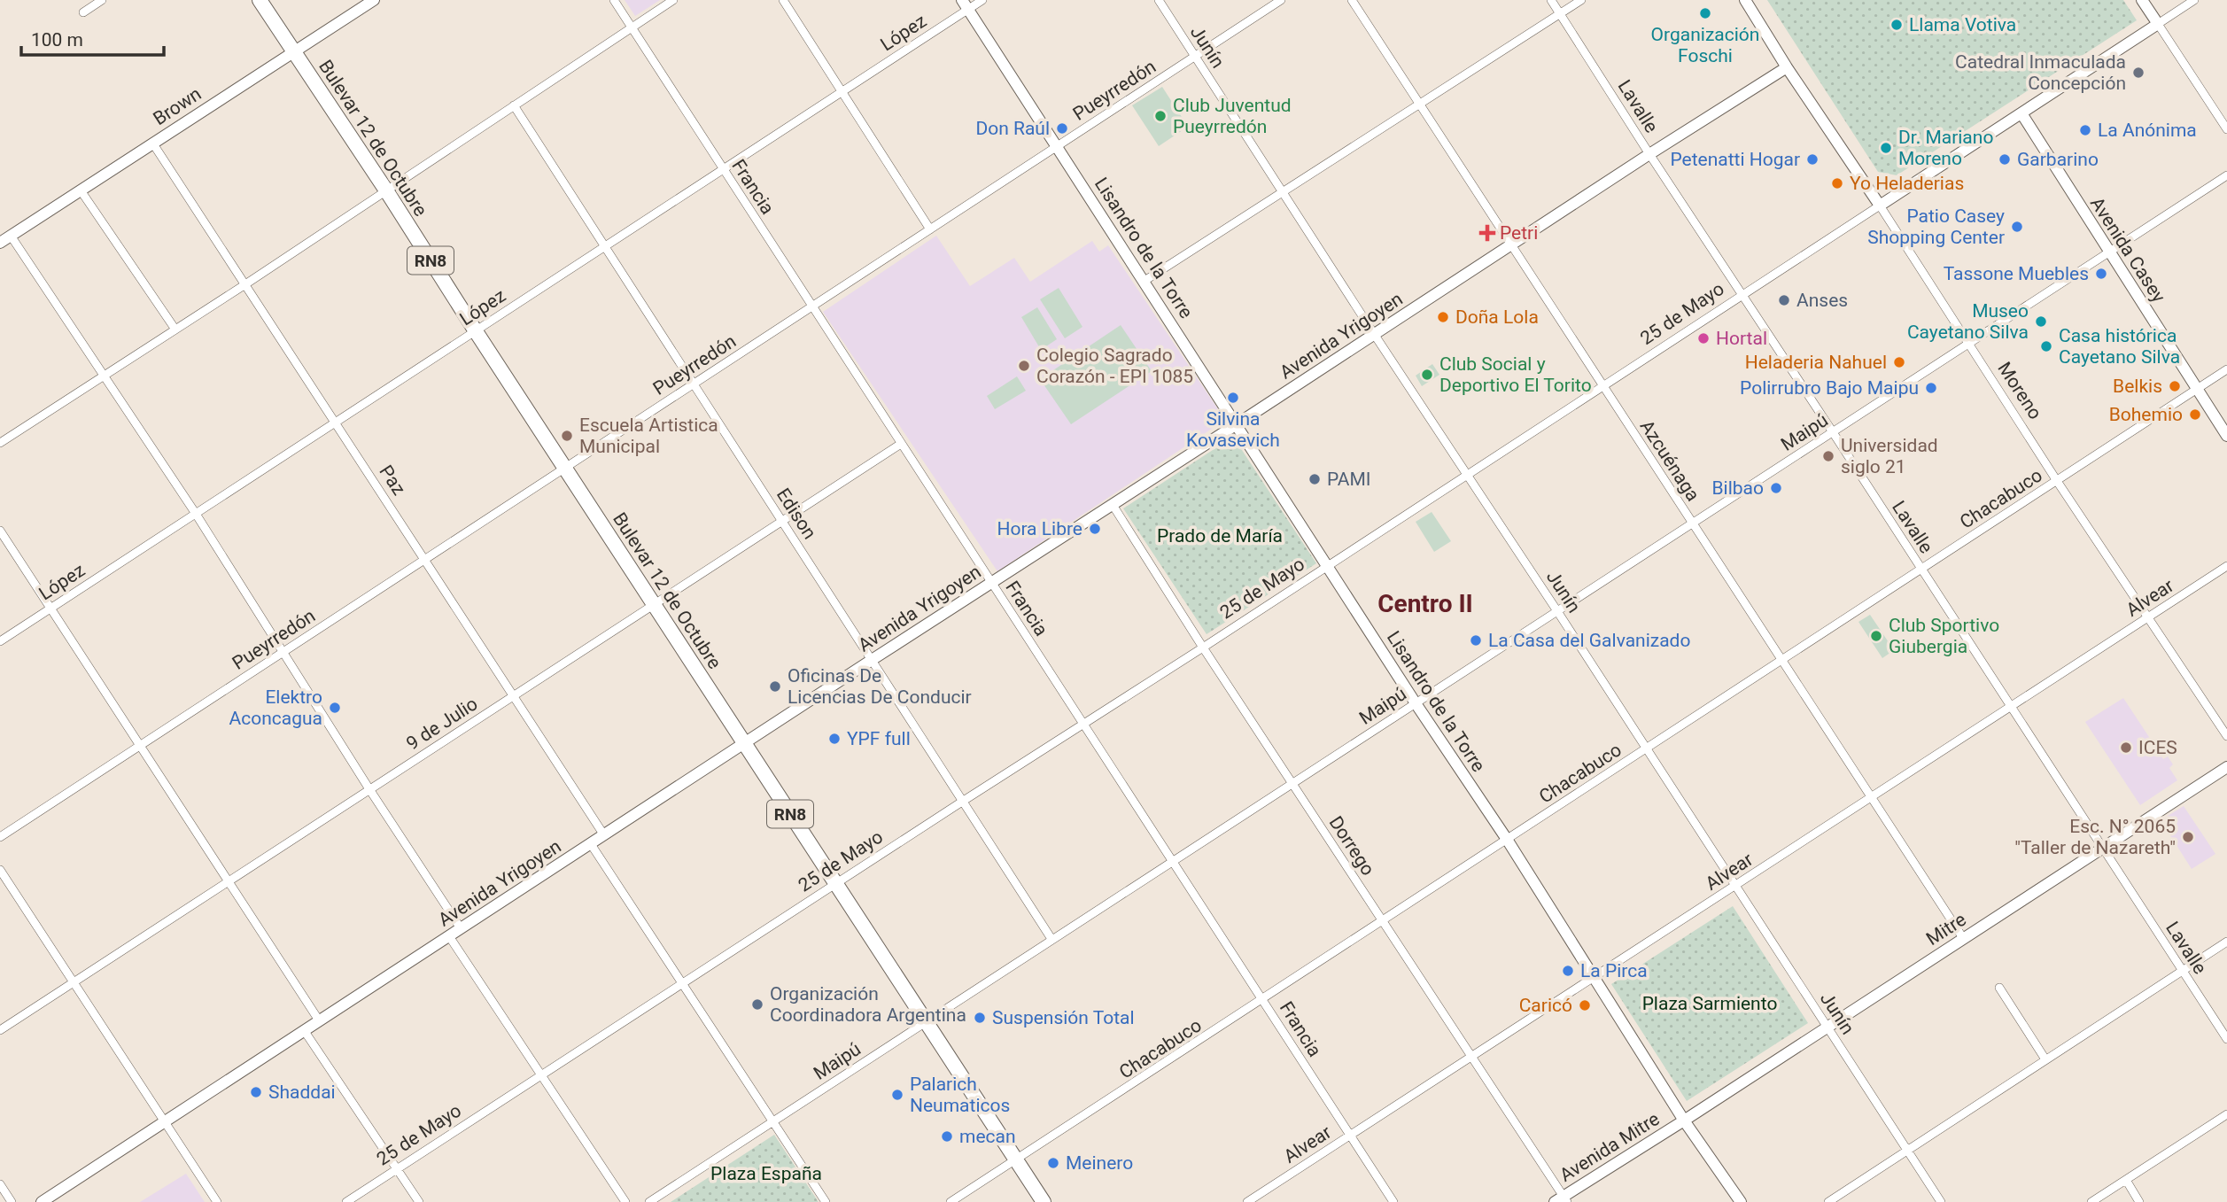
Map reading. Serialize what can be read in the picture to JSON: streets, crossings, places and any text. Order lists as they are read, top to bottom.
{
  "streets": {
    "highway": ["Bulevar 12 de Octubre", "RN8"],
    "main road": [
      "Brown",
      "Lisandro de la Torre",
      "Avenida Casey",
      "25 de Mayo",
      "Avenida Yrigoyen",
      "Moreno",
      "Mitre",
      "Avenida Mitre"
    ],
    "street": [
      "López",
      "Junín",
      "Pueyrredón",
      "Lavalle",
      "Francia",
      "Maipú",
      "Azcuénaga",
      "Paz",
      "Chacabuco",
      "Edison",
      "Alvear",
      "9 de Julio",
      "Dorrego"
    ]
  },
  "crossings": [
    ["López", "Bulevar 12 de Octubre"],
    ["López", "Francia"],
    ["López", "Lisandro de la Torre"],
    ["López", "Paz"],
    ["López", "Edison"],
    ["Junín", "Pueyrredón"],
    ["Junín", "25 de Mayo"],
    ["Junín", "Avenida Yrigoyen"],
    ["Junín", "Maipú"],
    ["Junín", "Chacabuco"],
    ["Junín", "Alvear"],
    ["Junín", "Mitre"],
    ["Pueyrredón", "Bulevar 12 de Octubre"],
    ["Pueyrredón", "Francia"],
    ["Pueyrredón", "Lisandro de la Torre"],
    ["Pueyrredón", "Paz"],
    ["Pueyrredón", "Edison"],
    ["Brown", "Bulevar 12 de Octubre"],
    ["Brown", "Paz"],
    ["Lavalle", "25 de Mayo"],
    ["Lavalle", "Avenida Yrigoyen"],
    ["Lavalle", "Maipú"],
    ["Lavalle", "Chacabuco"],
    ["Lavalle", "Alvear"],
    ["Lavalle", "Mitre"],
    ["Bulevar 12 de Octubre", "25 de Mayo"],
    ["Bulevar 12 de Octubre", "Avenida Yrigoyen"],
    ["Bulevar 12 de Octubre", "Maipú"],
    ["Bulevar 12 de Octubre", "Chacabuco"],
    ["Bulevar 12 de Octubre", "9 de Julio"],
    ["Francia", "25 de Mayo"],
    ["Francia", "Avenida Yrigoyen"],
    ["Francia", "Maipú"],
    ["Francia", "Chacabuco"],
    ["Francia", "Alvear"],
    ["Francia", "9 de Julio"],
    ["Lisandro de la Torre", "25 de Mayo"],
    ["Lisandro de la Torre", "Avenida Yrigoyen"],
    ["Lisandro de la Torre", "Maipú"],
    ["Lisandro de la Torre", "Chacabuco"],
    ["Lisandro de la Torre", "Alvear"],
    ["Lisandro de la Torre", "Mitre"],
    ["Lisandro de la Torre", "Avenida Mitre"],
    ["Avenida Casey", "25 de Mayo"],
    ["Avenida Casey", "Maipú"],
    ["Avenida Casey", "Chacabuco"],
    ["25 de Mayo", "Moreno"],
    ["25 de Mayo", "Azcuénaga"],
    ["25 de Mayo", "Edison"],
    ["25 de Mayo", "Dorrego"],
    ["Avenida Yrigoyen", "Moreno"],
    ["Avenida Yrigoyen", "Azcuénaga"],
    ["Avenida Yrigoyen", "Paz"],
    ["Avenida Yrigoyen", "Edison"],
    ["Avenida Yrigoyen", "Dorrego"],
    ["Moreno", "Maipú"],
    ["Moreno", "Chacabuco"],
    ["Moreno", "Alvear"],
    ["Maipú", "Azcuénaga"],
    ["Maipú", "Edison"],
    ["Maipú", "Dorrego"],
    ["Azcuénaga", "Chacabuco"],
    ["Azcuénaga", "Alvear"],
    ["Azcuénaga", "Mitre"],
    ["Paz", "9 de Julio"],
    ["Chacabuco", "Dorrego"],
    ["Edison", "9 de Julio"],
    ["Alvear", "Dorrego"],
    ["Dorrego", "Avenida Mitre"],
    ["Mitre", "Avenida Mitre"]
  ],
  "districts": ["Centro II"],
  "parks": ["Prado de María", "Plaza Sarmiento", "Plaza España"],
  "places": {
    "other": [
      "Organización Foschi",
      "Llama Votiva",
      "Catedral Inmaculada Concepción",
      "Club Juventud Pueyrredón",
      "Don Raúl",
      "La Anónima",
      "Dr. Mariano Moreno",
      "Petenatti Hogar",
      "Garbarino",
      "Yo Heladerias",
      "Patio Casey Shopping Center",
      "Tassone Muebles",
      "Anses",
      "Doña Lola",
      "Museo Cayetano Silva",
      "Hortal",
      "Casa histórica Cayetano Silva",
      "Heladeria Nahuel",
      "Colegio Sagrado Corazón - EPI 1085",
      "Club Social y Deportivo El Torito",
      "Belkis",
      "Polirrubro Bajo Maipu",
      "Silvina Kovasevich",
      "Bohemio",
      "Escuela Artistica Municipal",
      "Universidad siglo 21",
      "PAMI",
      "Bilbao",
      "Hora Libre",
      "Club Sportivo Giubergia",
      "La Casa del Galvanizado",
      "Oficinas De Licencias De Conducir",
      "Elektro Aconcagua",
      "YPF full",
      "ICES",
      "Esc. N° 2065 \"Taller de Nazareth\"",
      "La Pirca",
      "Organización Coordinadora Argentina",
      "Caricó",
      "Suspensión Total",
      "Shaddai",
      "Palarich Neumaticos",
      "mecan",
      "Meinero"
    ],
    "health": ["Petri"]
  },
  "scale_bar": "100 m"
}
